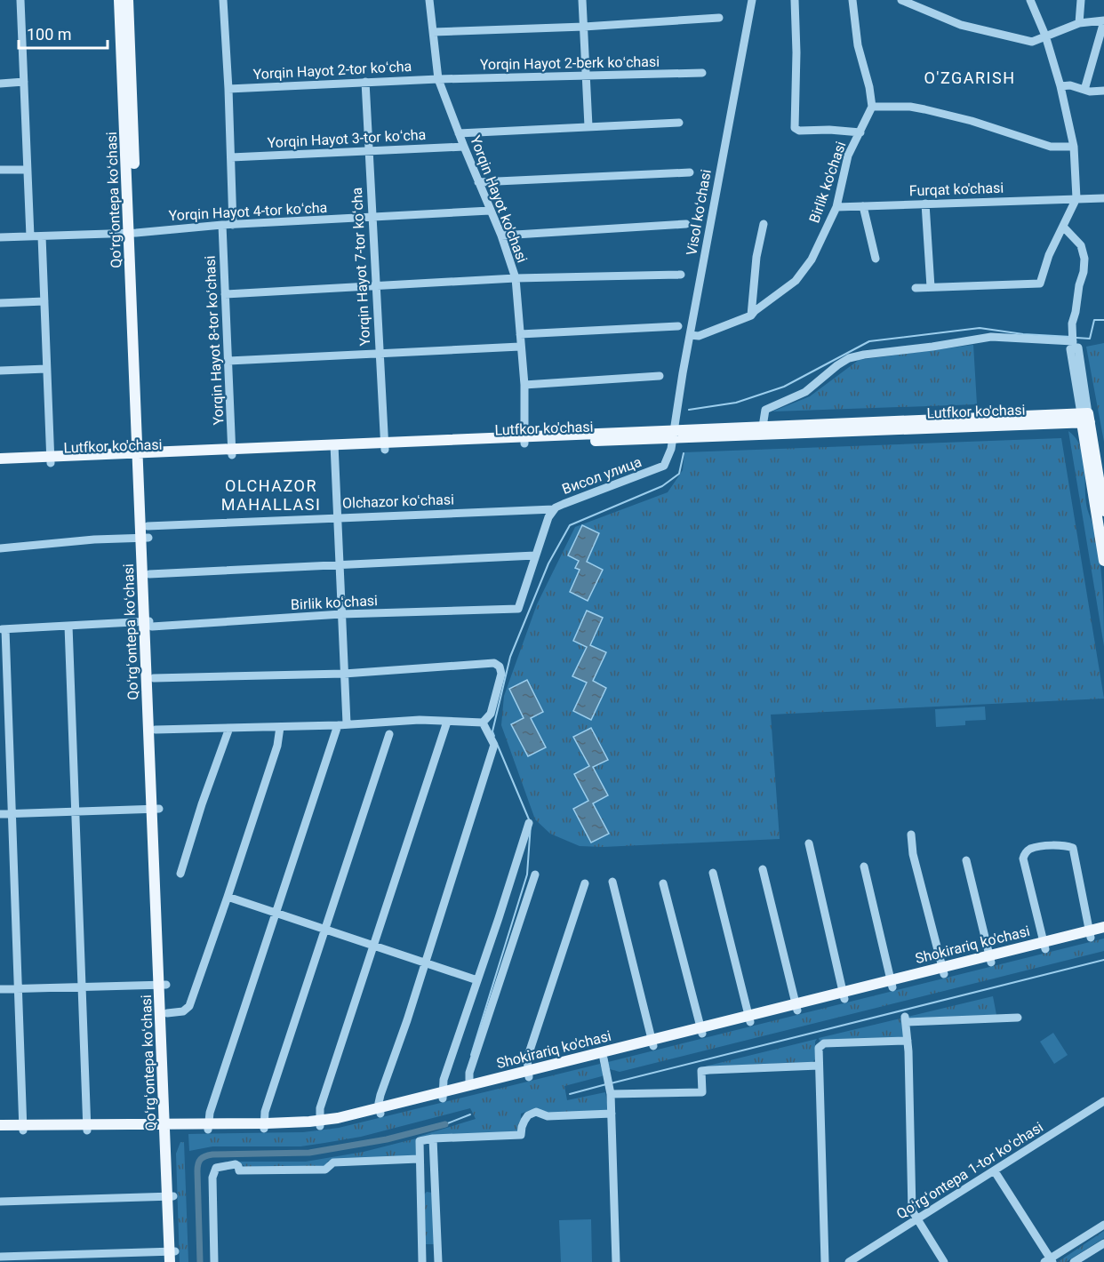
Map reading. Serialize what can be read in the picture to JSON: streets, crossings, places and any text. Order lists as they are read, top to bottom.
{
  "streets": {
    "main road": ["Qoʻrgʻontepa koʻchasi", "Lutfkor ko'chasi", "Shokirariq ko'chasi"],
    "street": [
      "Yorqin Hayot 2-berk koʻchasi",
      "Yorqin Hayot 2-tor koʻcha",
      "Yorqin Hayot 3-tor koʻcha",
      "Birlik ko'chasi",
      "Furqat ko'chasi",
      "Yorqin Hayot ko'chasi",
      "Yorqin Hayot 4-tor koʻcha",
      "Visol koʻchasi",
      "Yorqin Hayot 7-tor koʻcha",
      "Yorqin Hayot 8-tor koʻchasi",
      "Висол улица",
      "Olchazor koʻchasi",
      "Birlik koʻchasi",
      "Qoʻrgʻontepa 1-tor koʻchasi"
    ]
  },
  "crossings": [
    ["Yorqin Hayot 2-berk koʻchasi", "Yorqin Hayot 2-tor koʻcha"],
    ["Yorqin Hayot 2-berk koʻchasi", "Yorqin Hayot ko'chasi"],
    ["Yorqin Hayot 2-tor koʻcha", "Yorqin Hayot ko'chasi"],
    ["Yorqin Hayot 2-tor koʻcha", "Yorqin Hayot 7-tor koʻcha"],
    ["Yorqin Hayot 3-tor koʻcha", "Yorqin Hayot ko'chasi"],
    ["Yorqin Hayot 3-tor koʻcha", "Yorqin Hayot 7-tor koʻcha"],
    ["Birlik ko'chasi", "Furqat ko'chasi"],
    ["Birlik ko'chasi", "Visol koʻchasi"],
    ["Yorqin Hayot ko'chasi", "Yorqin Hayot 4-tor koʻcha"],
    ["Yorqin Hayot ko'chasi", "Lutfkor ko'chasi"],
    ["Qoʻrgʻontepa koʻchasi", "Yorqin Hayot 4-tor koʻcha"],
    ["Qoʻrgʻontepa koʻchasi", "Lutfkor ko'chasi"],
    ["Qoʻrgʻontepa koʻchasi", "Olchazor koʻchasi"],
    ["Qoʻrgʻontepa koʻchasi", "Birlik koʻchasi"],
    ["Qoʻrgʻontepa koʻchasi", "Shokirariq ko'chasi"],
    ["Yorqin Hayot 4-tor koʻcha", "Yorqin Hayot 7-tor koʻcha"],
    ["Yorqin Hayot 4-tor koʻcha", "Yorqin Hayot 8-tor koʻchasi"],
    ["Visol koʻchasi", "Lutfkor ko'chasi"],
    ["Visol koʻchasi", "Висол улица"],
    ["Yorqin Hayot 7-tor koʻcha", "Lutfkor ko'chasi"],
    ["Yorqin Hayot 8-tor koʻchasi", "Lutfkor ko'chasi"],
    ["Lutfkor ko'chasi", "Висол улица"],
    ["Висол улица", "Olchazor koʻchasi"],
    ["Висол улица", "Birlik koʻchasi"]
  ],
  "districts": ["O'ZGARISH", "OLCHAZOR MAHALLASI"],
  "scale_bar": "100 m"
}
